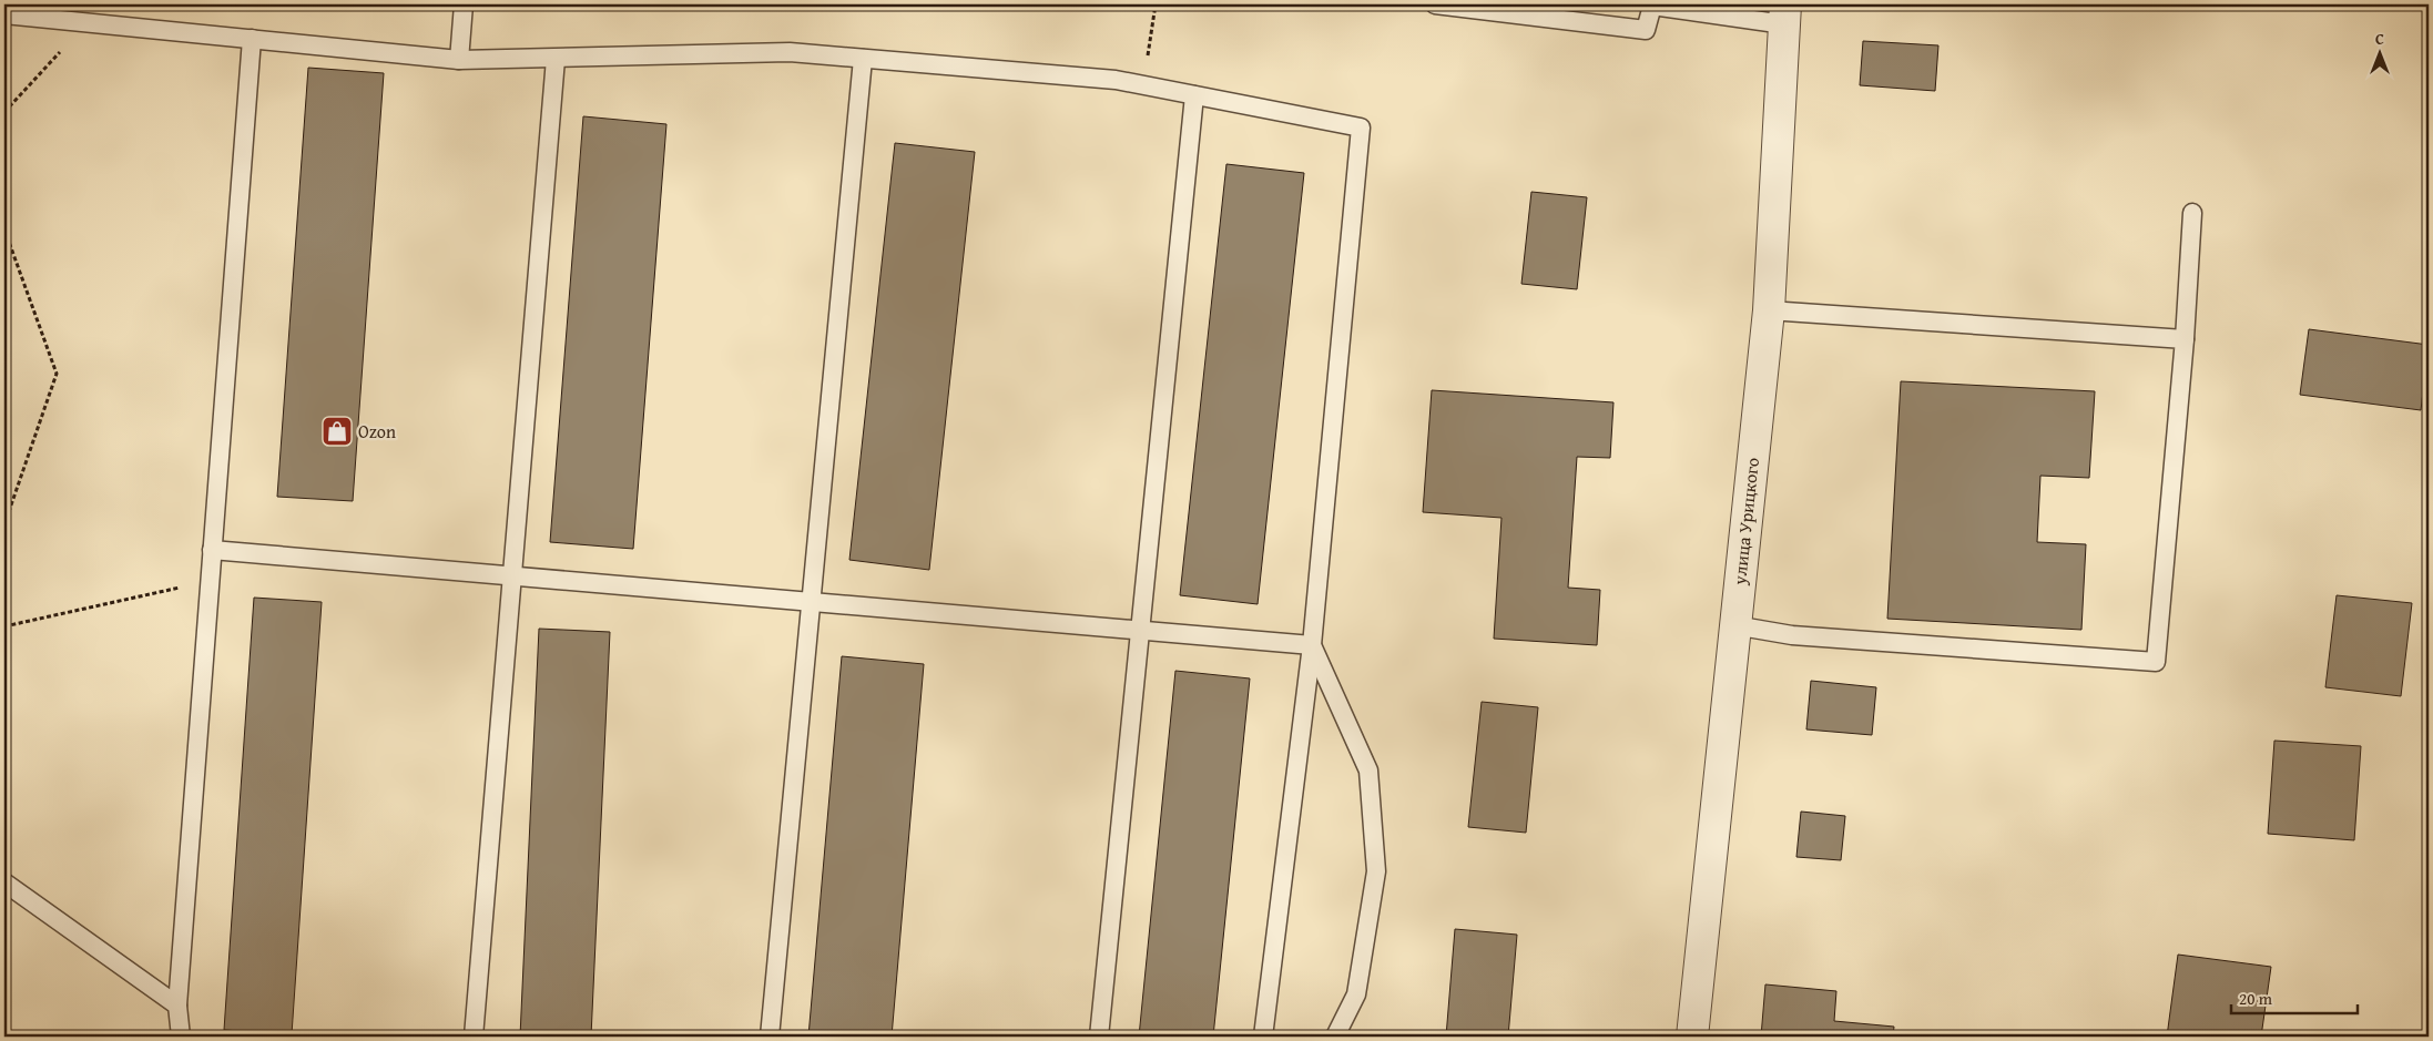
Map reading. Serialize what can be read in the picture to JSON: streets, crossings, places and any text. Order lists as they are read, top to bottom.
{
  "streets": {
    "street": ["улица Урицкого"]
  },
  "places": {
    "shop": ["Ozon"]
  },
  "scale_bar": "20 m",
  "north": "top"
}
